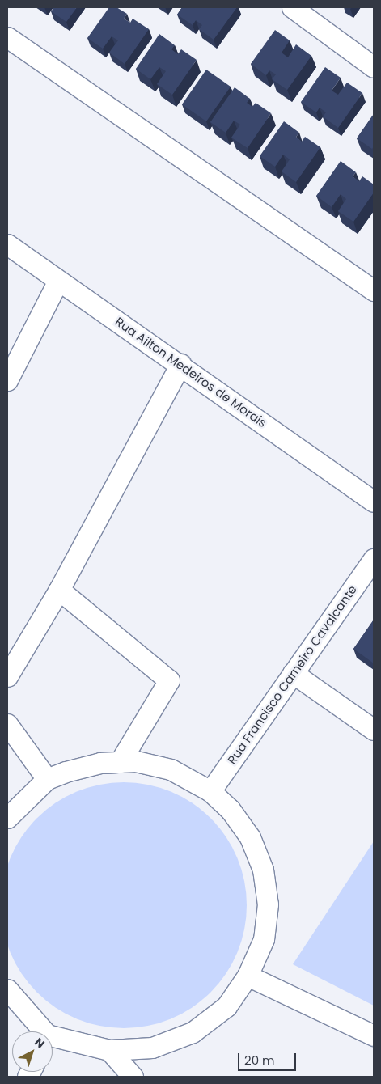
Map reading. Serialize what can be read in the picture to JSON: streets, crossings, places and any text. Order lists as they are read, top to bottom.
{
  "streets": {
    "street": ["Rua Ailton Medeiros de Morais", "Rua Francisco Carneiro Cavalcante"]
  },
  "scale_bar": "20 m",
  "north": "top right"
}
